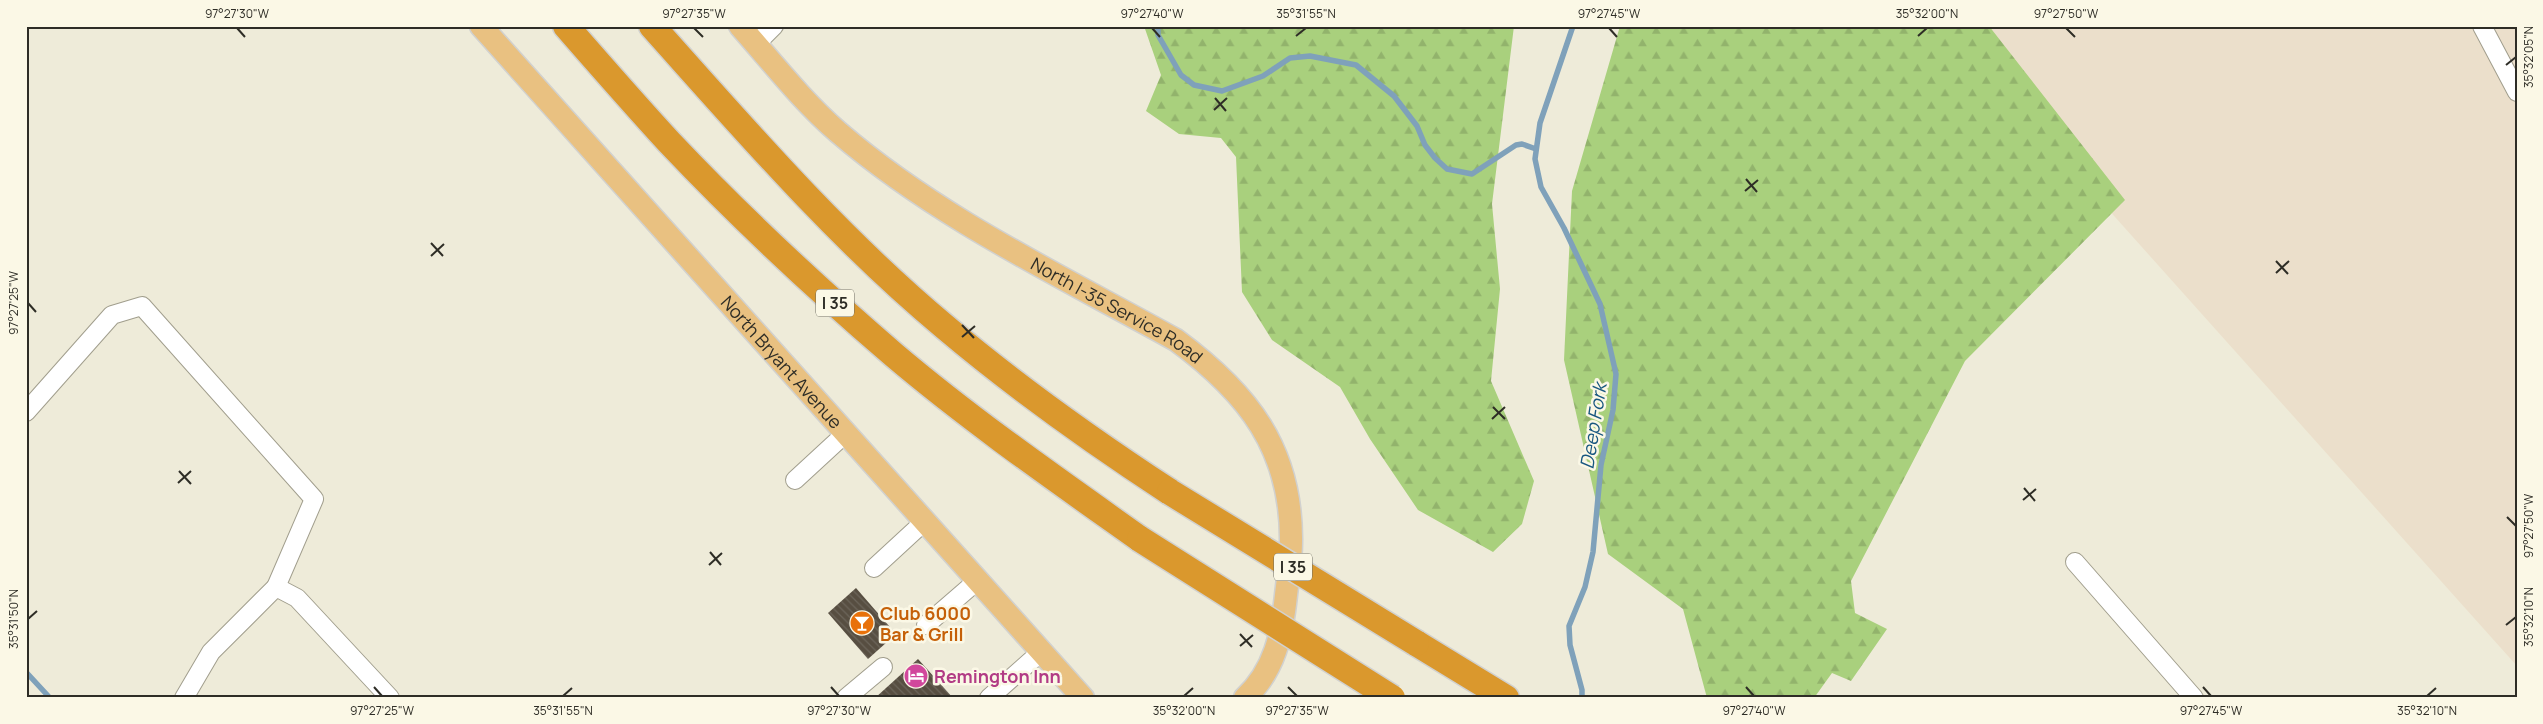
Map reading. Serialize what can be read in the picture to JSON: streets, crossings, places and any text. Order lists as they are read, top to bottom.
{
  "streets": {
    "highway": ["I 35"],
    "main road": ["North I-35 Service Road", "North Bryant Avenue"]
  },
  "water": ["Deep Fork"],
  "places": {
    "bar": ["Club 6000 Bar & Grill"],
    "hotel": ["Remington Inn"]
  },
  "coordinates": [
    "97°27'30\"W",
    "97°27'35\"W",
    "97°27'40\"W",
    "35°31'55\"N",
    "97°27'45\"W",
    "35°32'00\"N",
    "97°27'50\"W",
    "35°32'05\"N",
    "97°27'25\"W",
    "35°32'10\"N",
    "35°31'50\"N"
  ]
}
